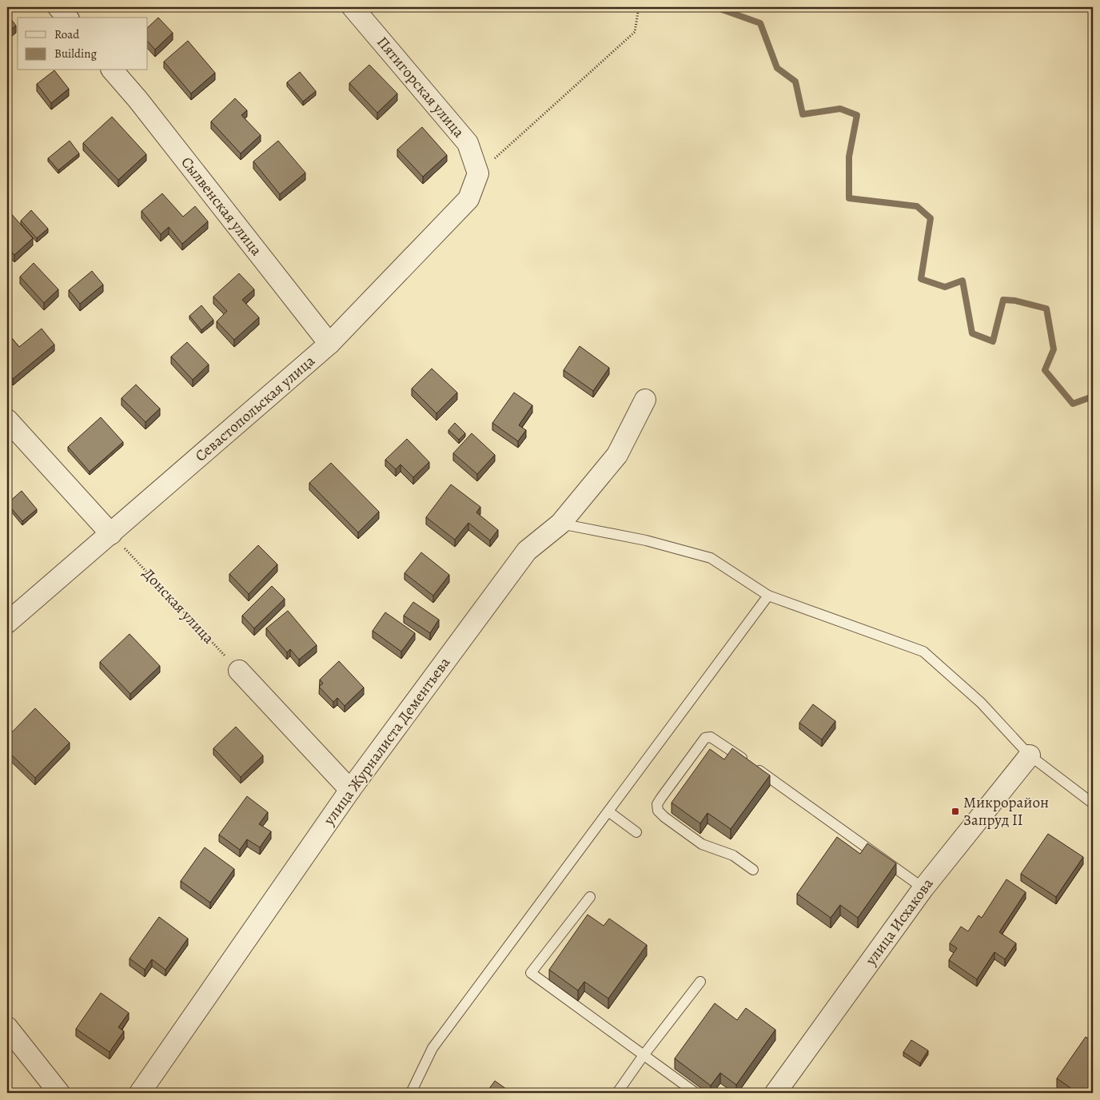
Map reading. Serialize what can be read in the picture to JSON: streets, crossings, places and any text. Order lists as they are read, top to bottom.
{
  "streets": {
    "street": [
      "Пятигорская улица",
      "Сылвенская улица",
      "Севастопольская улица",
      "улица Журналиста Дементьева",
      "улица Исхакова"
    ],
    "path": ["Донская улица"]
  },
  "crossings": [
    ["Пятигорская улица", "Севастопольская улица"],
    ["Сылвенская улица", "Севастопольская улица"],
    ["Севастопольская улица", "Донская улица"]
  ],
  "places": {
    "transit": ["Микрорайон Запруд II"]
  },
  "legend": ["Road", "Building"]
}
